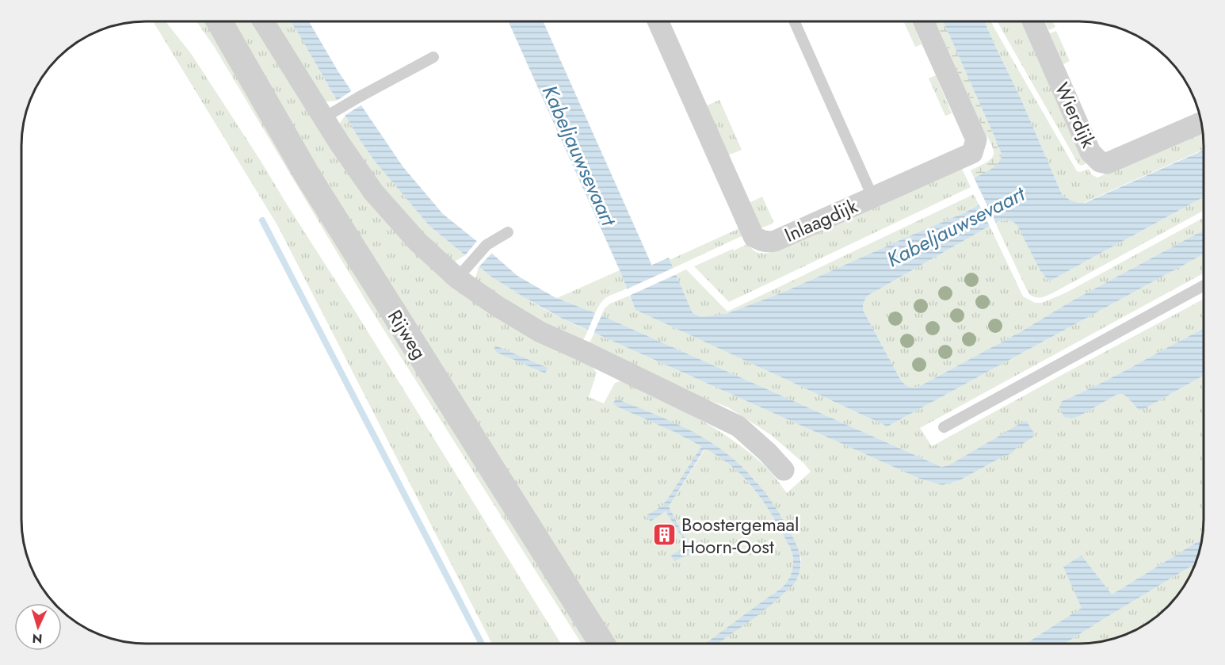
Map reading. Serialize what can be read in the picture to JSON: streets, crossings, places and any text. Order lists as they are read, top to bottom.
{
  "streets": {
    "street": ["Wierdijk", "Inlaagdijk", "Rijweg"]
  },
  "water": ["Kabeljauwsevaart"],
  "places": {
    "building": ["Boostergemaal Hoorn-Oost"]
  },
  "north": "bottom"
}
